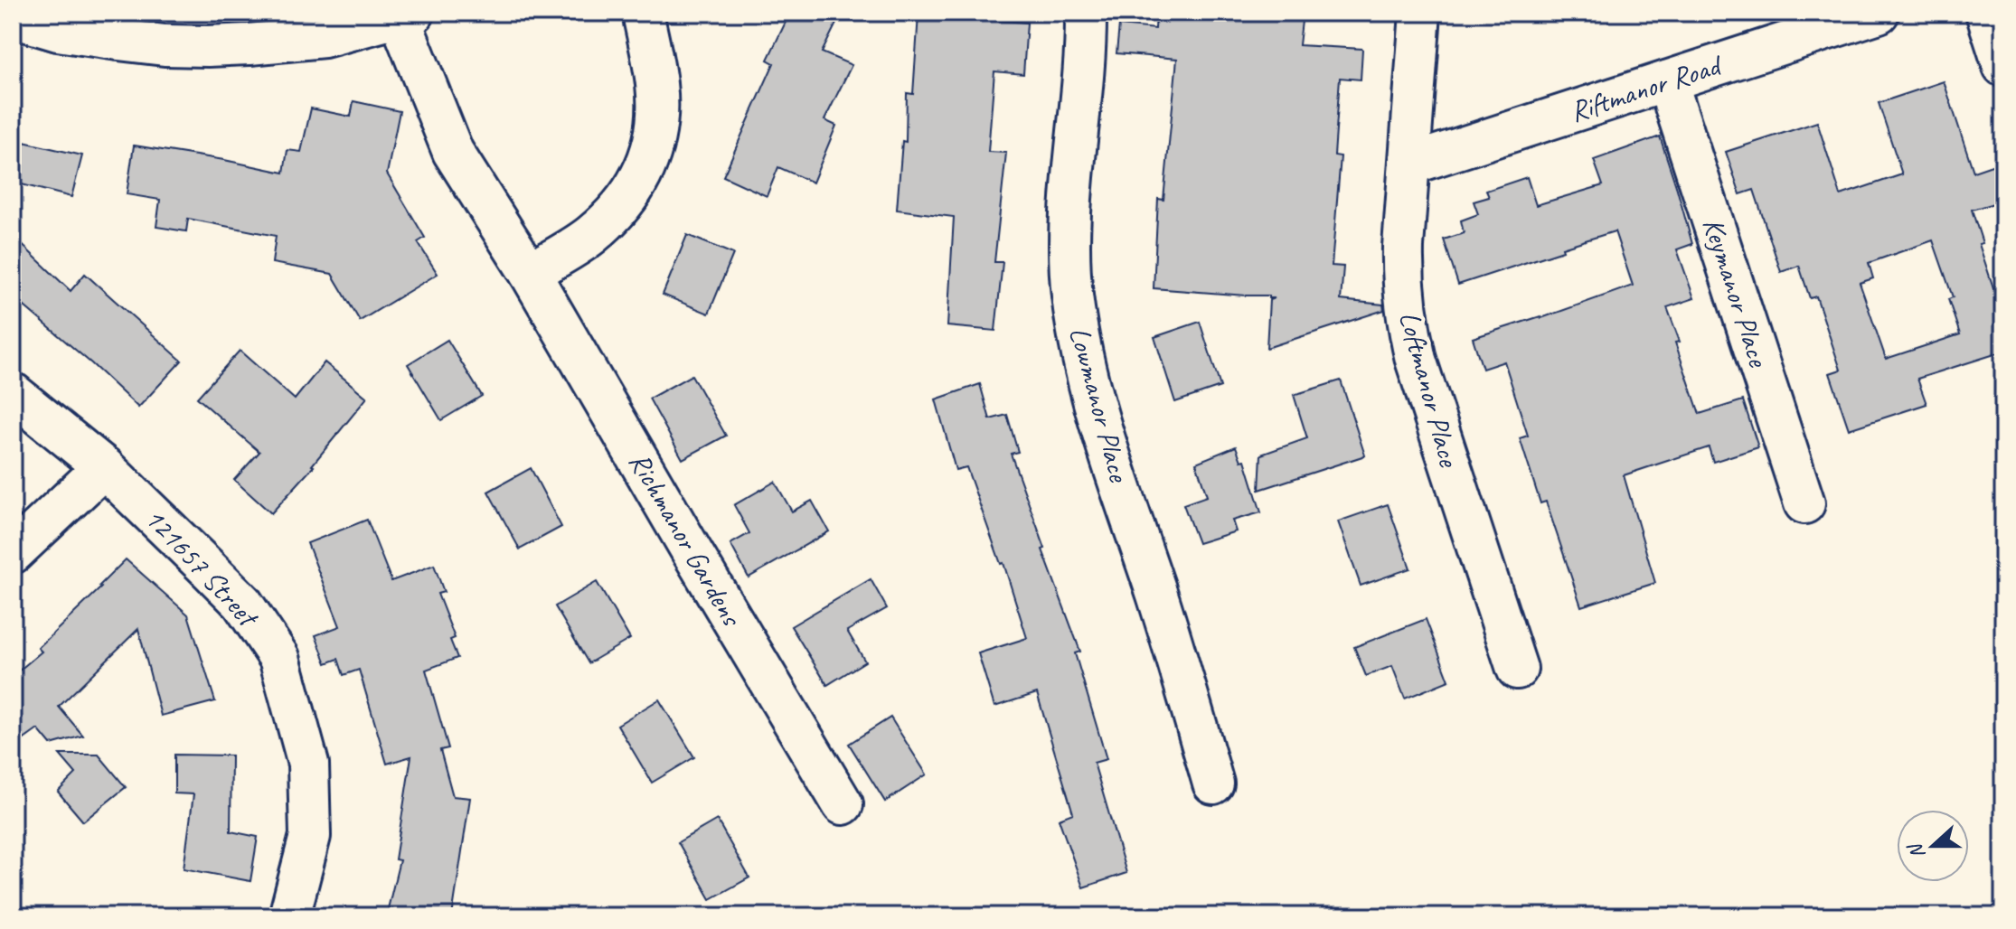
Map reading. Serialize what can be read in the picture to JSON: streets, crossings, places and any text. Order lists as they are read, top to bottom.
{
  "streets": {
    "street": [
      "Riftmanor Road",
      "Keymanor Place",
      "Loftmanor Place",
      "Lowmanor Place",
      "Richmanor Gardens",
      "121657 Street"
    ]
  },
  "crossings": [
    ["Riftmanor Road", "Keymanor Place"],
    ["Riftmanor Road", "Loftmanor Place"]
  ],
  "north": "left"
}
